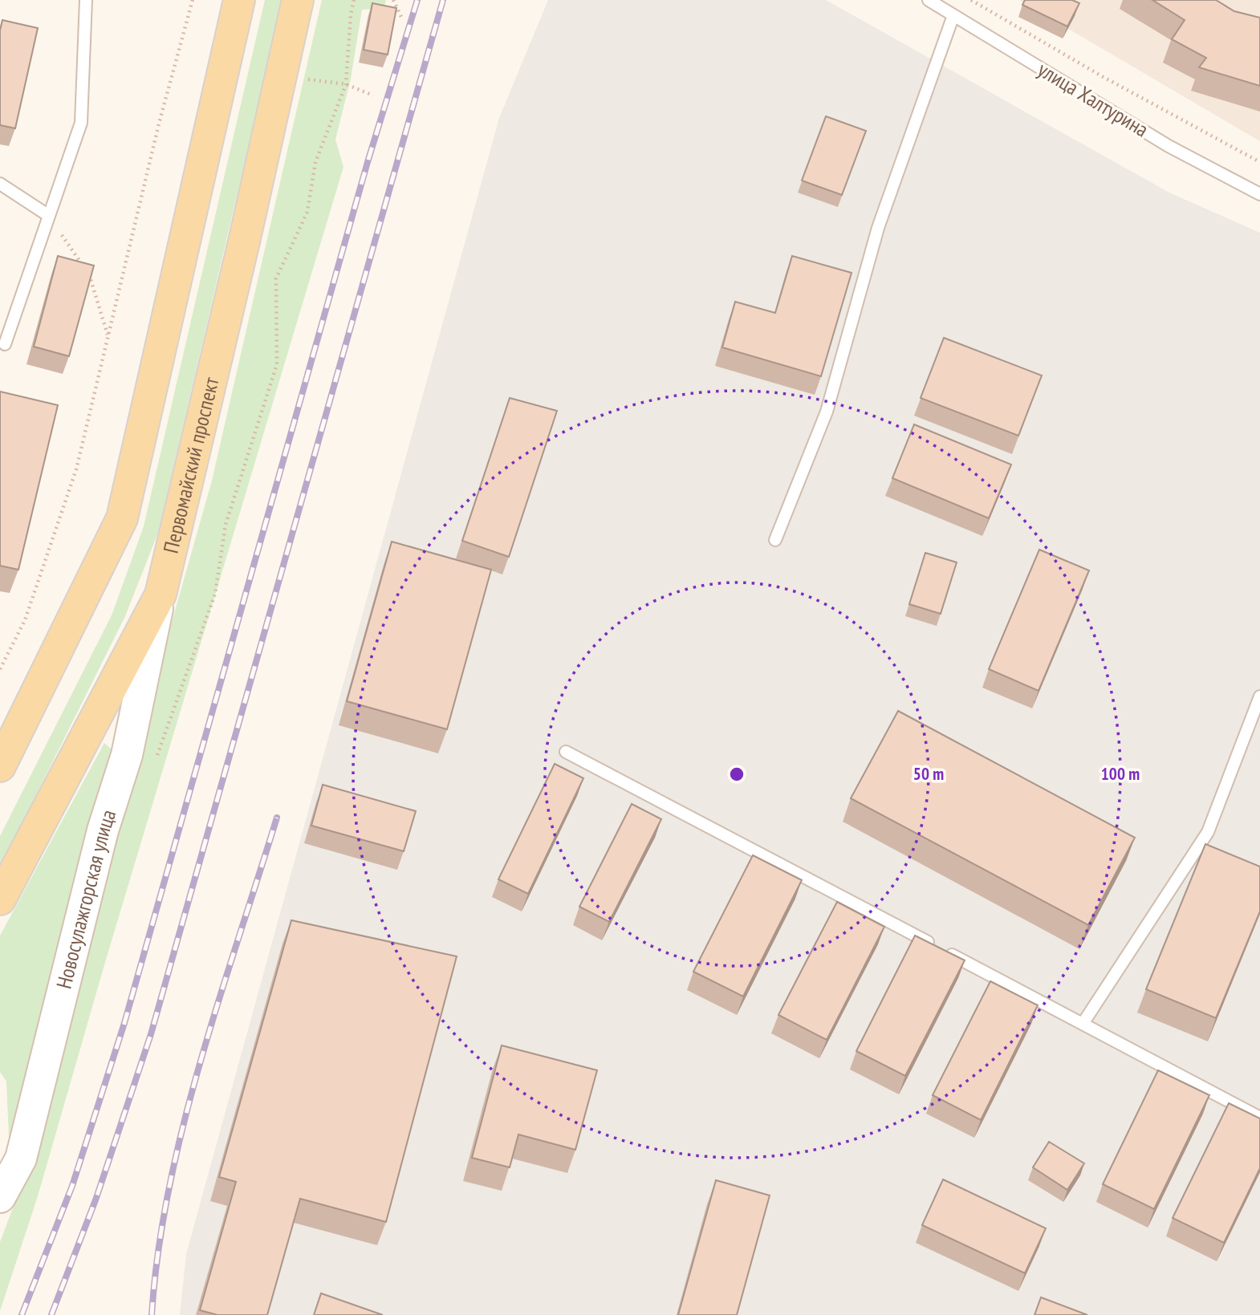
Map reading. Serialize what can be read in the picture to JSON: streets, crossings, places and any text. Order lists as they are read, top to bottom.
{
  "streets": {
    "main road": ["Первомайский проспект", "Новосулажгорская улица"],
    "lane": ["улица Халтурина"]
  },
  "crossings": [
    ["Первомайский проспект", "Новосулажгорская улица"]
  ],
  "rings": ["50 m", "100 m"]
}
